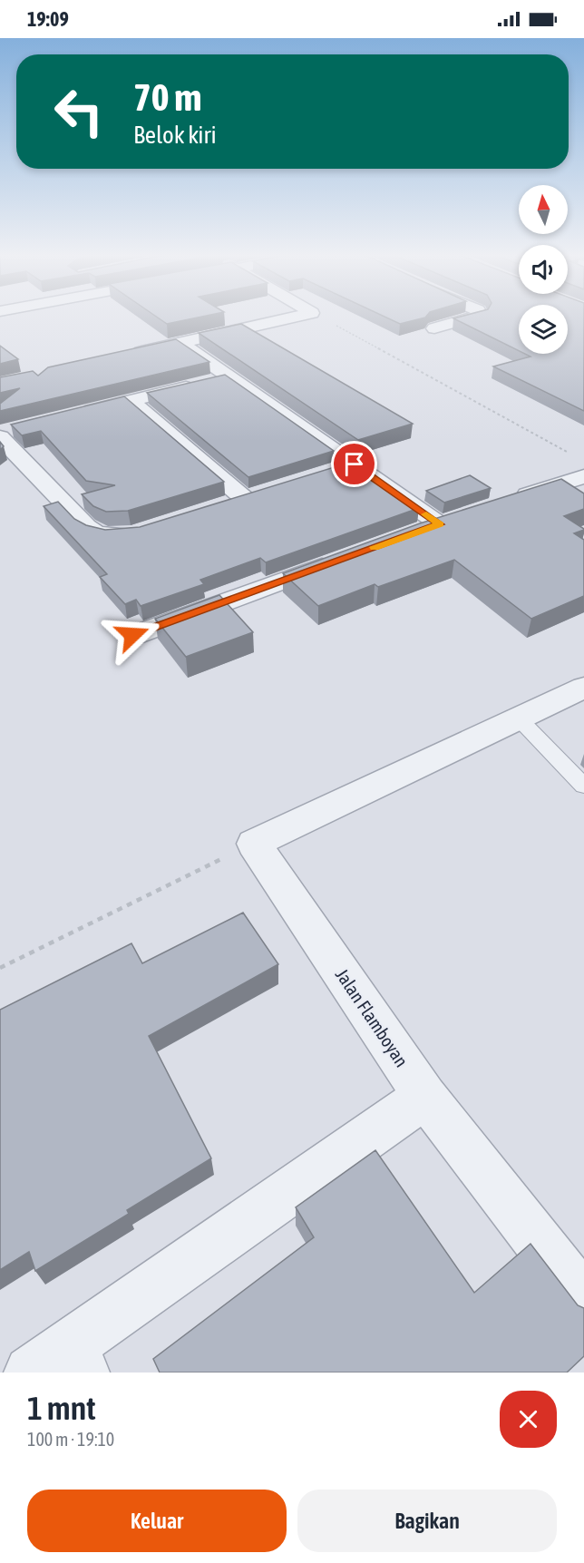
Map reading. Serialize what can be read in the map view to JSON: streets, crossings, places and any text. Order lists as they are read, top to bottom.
{
  "streets": {
    "street": ["Jalan Flamboyan"]
  },
  "north": "top",
  "page": {
    "status": "19:09",
    "turn": ["70 m", "Belok kiri"],
    "heading": ["1 mnt", "100 m · 19:10"],
    "buttons": ["Keluar", "Bagikan"]
  }
}
